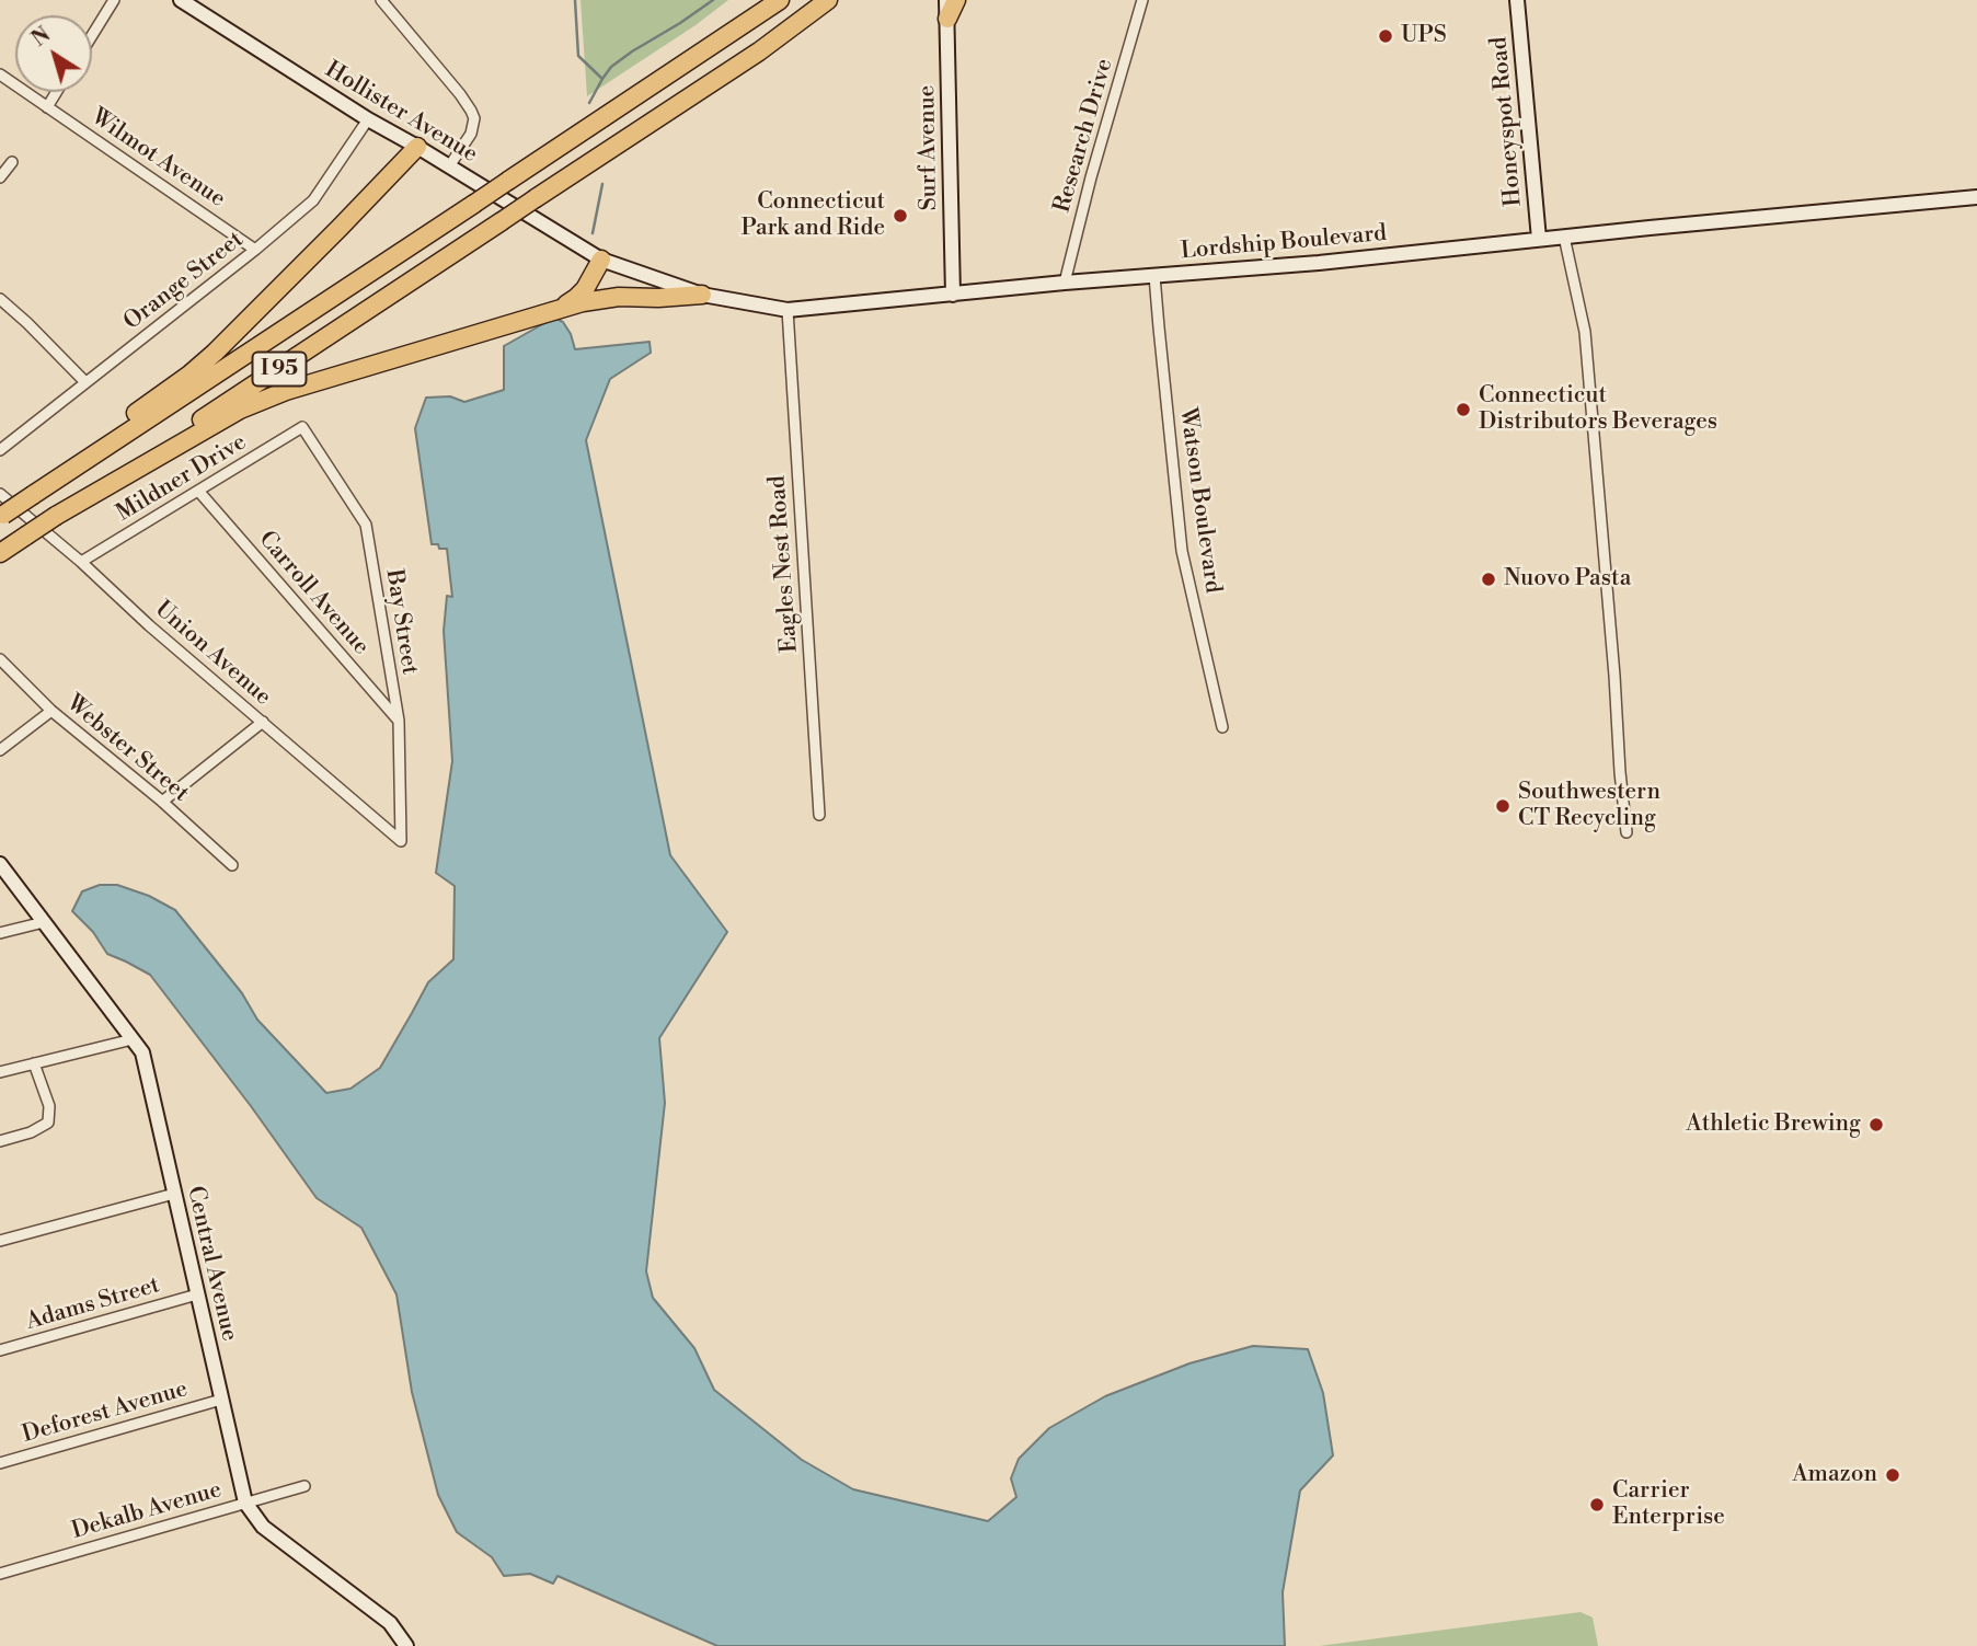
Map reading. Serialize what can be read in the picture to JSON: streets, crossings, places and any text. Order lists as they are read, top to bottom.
{
  "streets": {
    "highway": ["I 95"],
    "main road": [
      "Hollister Avenue",
      "Honeyspot Road",
      "Surf Avenue",
      "Lordship Boulevard",
      "Central Avenue"
    ],
    "street": [
      "Research Drive",
      "Wilmot Avenue",
      "Orange Street",
      "Mildner Drive",
      "Watson Boulevard",
      "Eagles Nest Road",
      "Carroll Avenue",
      "Bay Street",
      "Union Avenue",
      "Webster Street",
      "Adams Street",
      "Deforest Avenue",
      "Dekalb Avenue"
    ]
  },
  "crossings": [
    ["Hollister Avenue", "Lordship Boulevard"],
    ["Hollister Avenue", "Orange Street"],
    ["Honeyspot Road", "Lordship Boulevard"],
    ["Research Drive", "Lordship Boulevard"],
    ["Surf Avenue", "Lordship Boulevard"],
    ["Wilmot Avenue", "Orange Street"],
    ["Lordship Boulevard", "Watson Boulevard"],
    ["Lordship Boulevard", "Eagles Nest Road"],
    ["Mildner Drive", "Carroll Avenue"],
    ["Mildner Drive", "Bay Street"],
    ["Mildner Drive", "Union Avenue"],
    ["Carroll Avenue", "Bay Street"],
    ["Bay Street", "Union Avenue"],
    ["Central Avenue", "Adams Street"],
    ["Central Avenue", "Deforest Avenue"],
    ["Central Avenue", "Dekalb Avenue"]
  ],
  "places": [
    "UPS",
    "Connecticut Park and Ride",
    "Connecticut Distributors Beverages",
    "Nuovo Pasta",
    "Southwestern CT Recycling",
    "Athletic Brewing",
    "Amazon",
    "Carrier Enterprise"
  ],
  "north": "top left"
}
